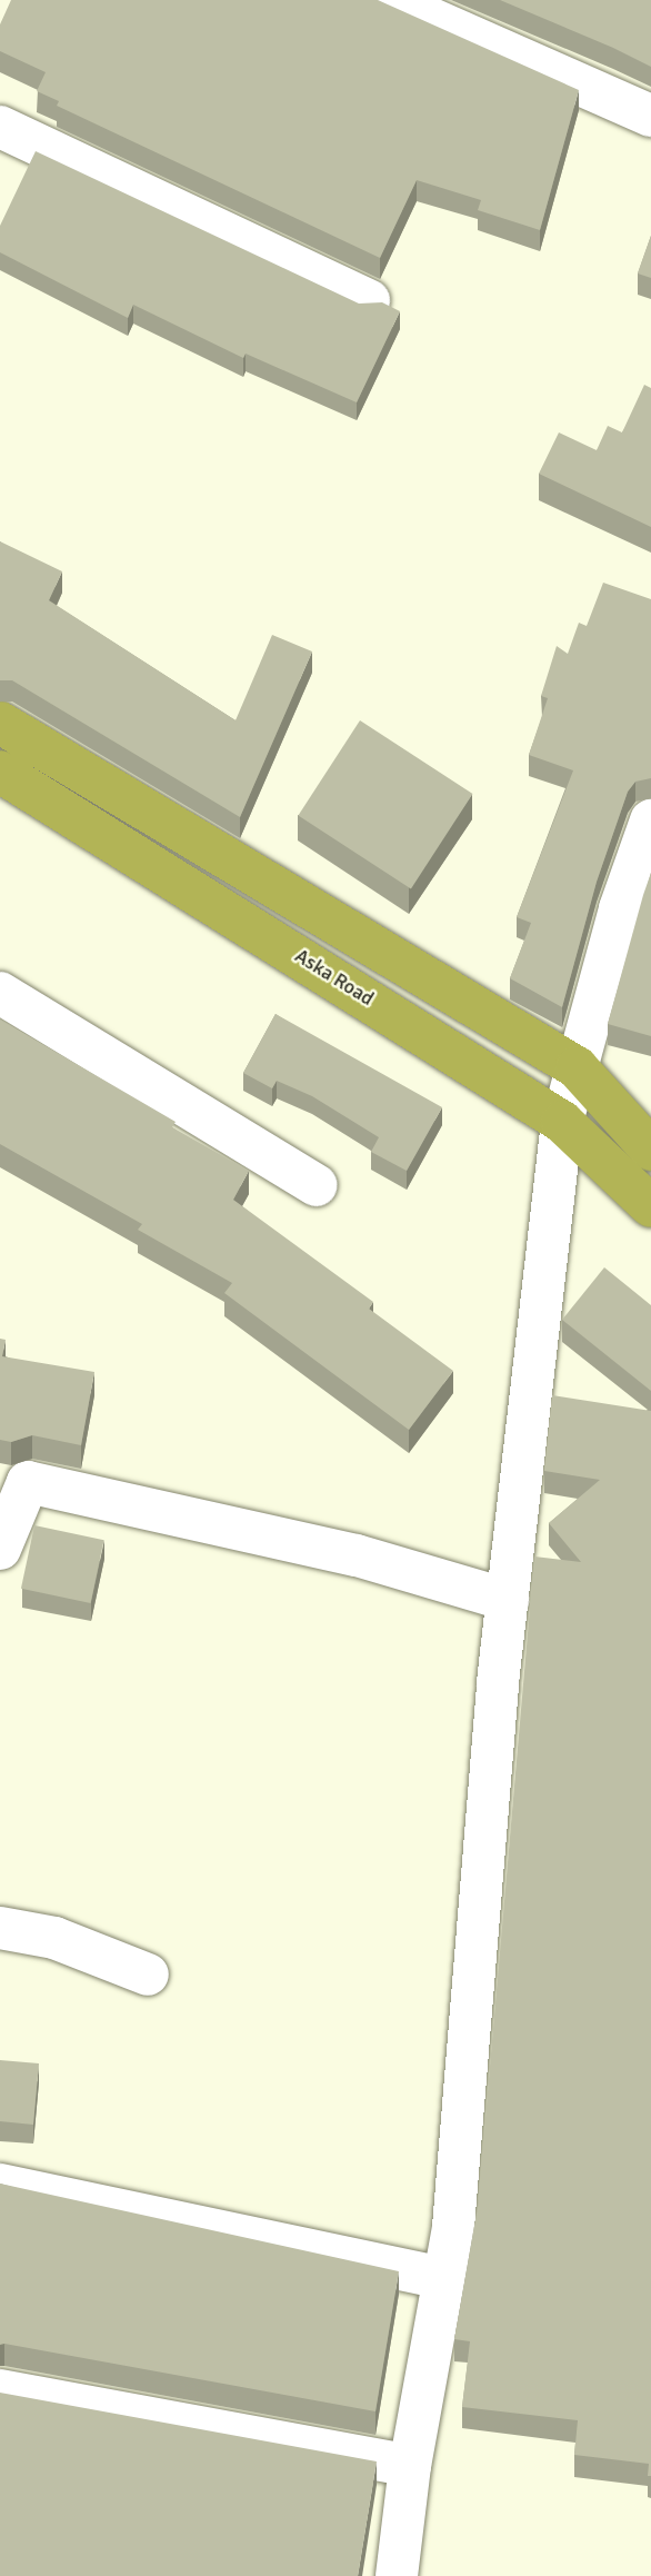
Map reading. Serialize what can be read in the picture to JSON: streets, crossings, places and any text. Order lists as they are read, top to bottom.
{
  "streets": {
    "highway": ["Aska Road"]
  }
}
